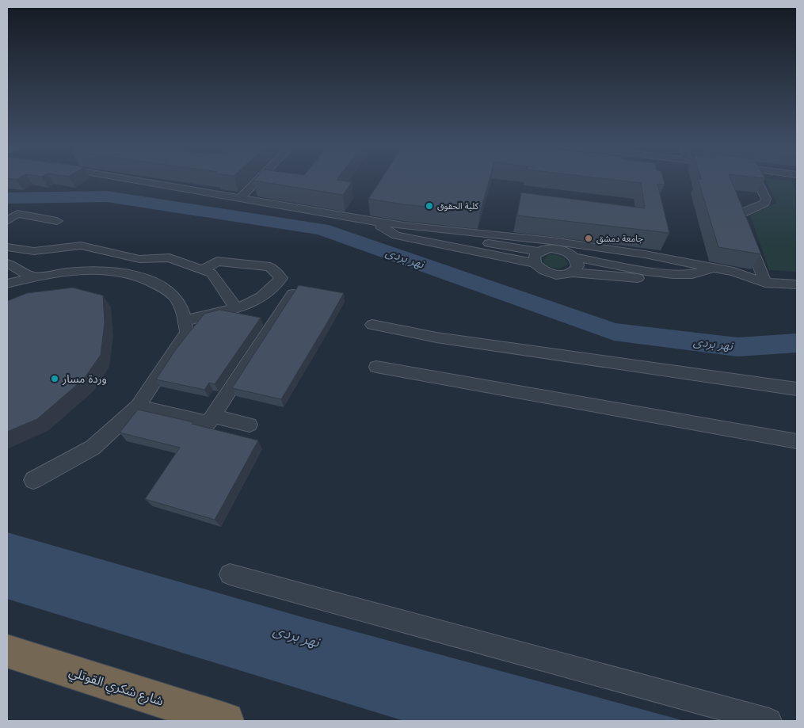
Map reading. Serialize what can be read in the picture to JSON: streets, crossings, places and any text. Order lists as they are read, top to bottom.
{
  "streets": {
    "highway": ["شارع شكري القوتلي"]
  },
  "water": ["نهر بردى"],
  "places": ["كلية الحقوق", "جامعة دمشق", "وردة مسار"]
}
